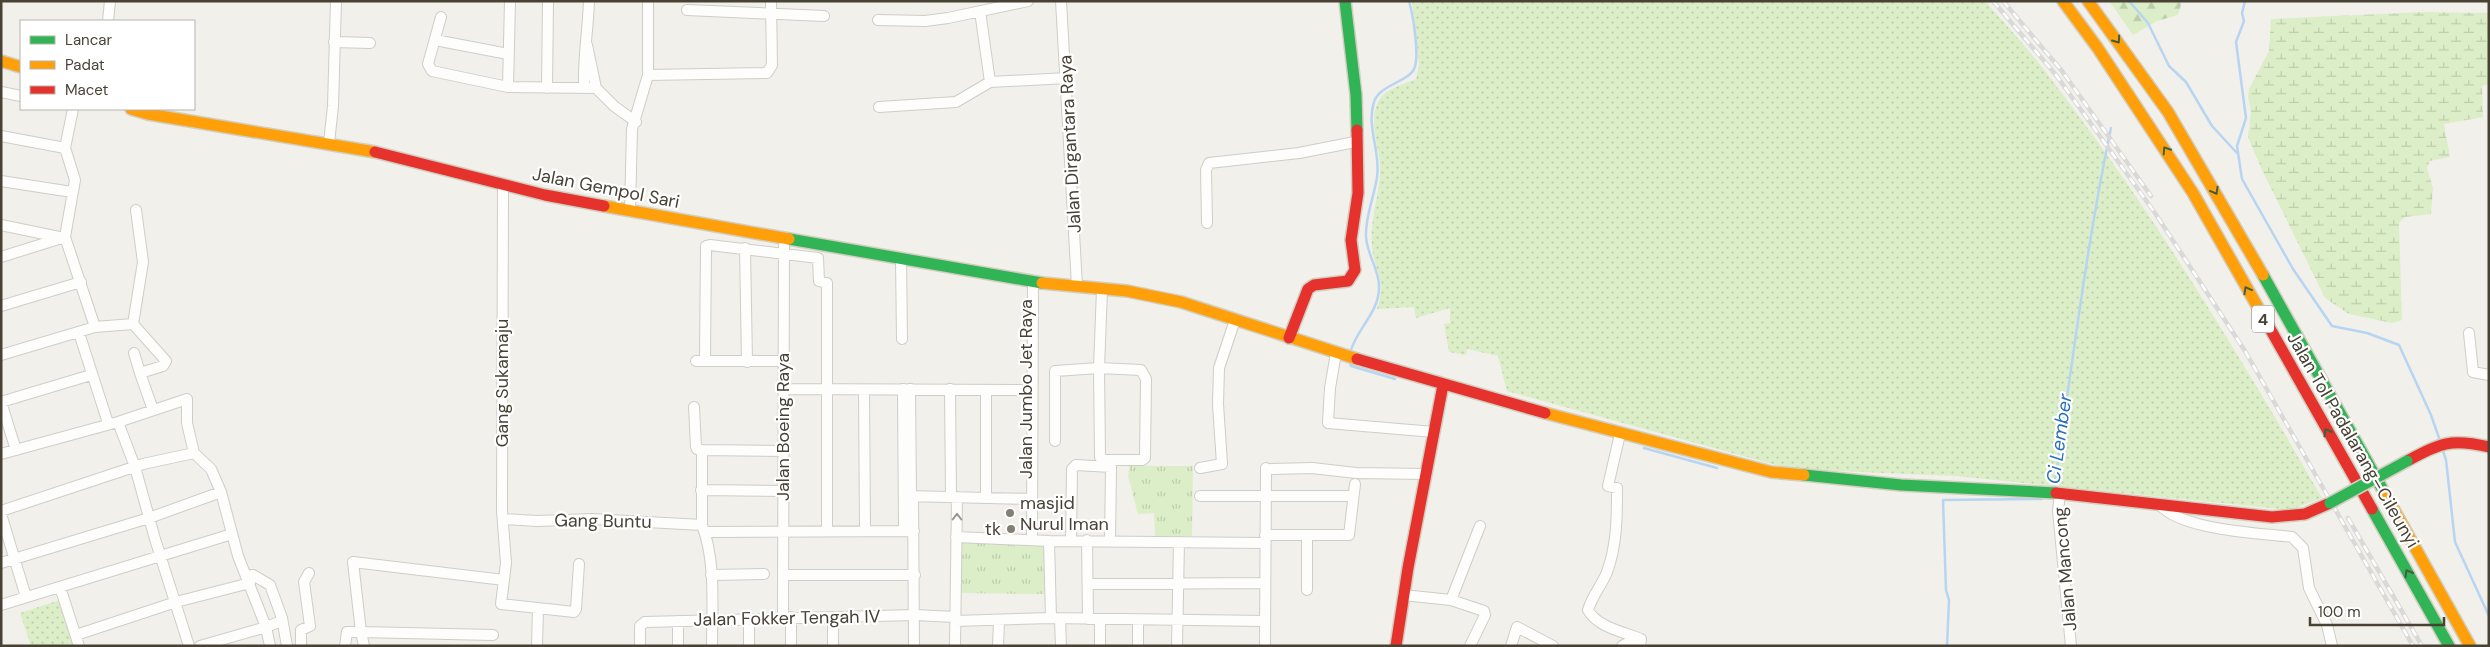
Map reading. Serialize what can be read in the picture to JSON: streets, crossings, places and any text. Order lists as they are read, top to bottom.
{
  "streets": {
    "main road": ["Jalan Gempol Sari", "4", "Jalan Tol Padalarang–Cileunyi"],
    "street": [
      "Jalan Dirgantara Raya",
      "Gang Sukamaju",
      "Jalan Jumbo Jet Raya",
      "Jalan Boeing Raya",
      "Gang Buntu",
      "Jalan Mancong",
      "Jalan Fokker Tengah IV"
    ]
  },
  "crossings": [
    ["Jalan Dirgantara Raya", "Jalan Gempol Sari"],
    ["Jalan Gempol Sari", "Gang Sukamaju"],
    ["Jalan Gempol Sari", "Jalan Jumbo Jet Raya"],
    ["Jalan Gempol Sari", "Jalan Boeing Raya"],
    ["Jalan Gempol Sari", "Jalan Mancong"],
    ["Gang Sukamaju", "Gang Buntu"],
    ["Jalan Boeing Raya", "Gang Buntu"],
    ["Jalan Boeing Raya", "Jalan Fokker Tengah IV"]
  ],
  "water": ["Ci Lember"],
  "places": ["masjid Nurul Iman", "tk"],
  "legend": ["Lancar", "Padat", "Macet"],
  "scale_bar": "100 m"
}
